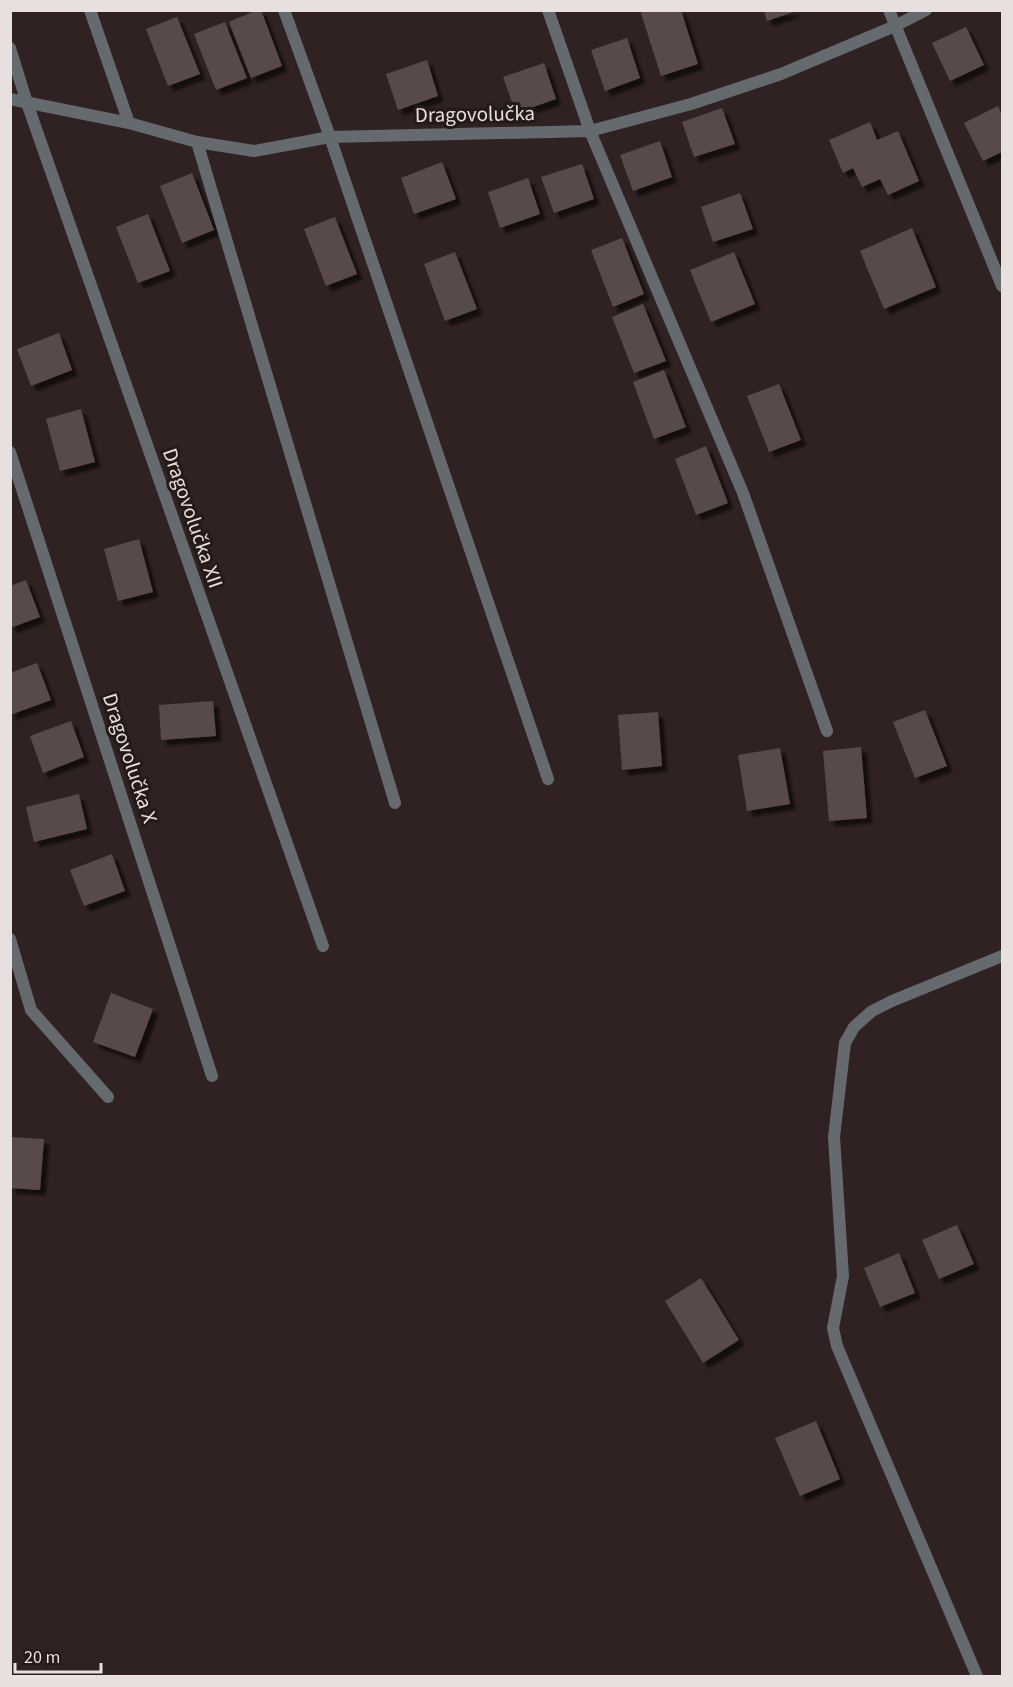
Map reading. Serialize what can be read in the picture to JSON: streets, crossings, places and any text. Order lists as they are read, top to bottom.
{
  "streets": {
    "street": ["Dragovolučka", "Dragovolučka XII", "Dragovolučka X"]
  },
  "crossings": [
    ["Dragovolučka", "Dragovolučka XII"]
  ],
  "scale_bar": "20 m"
}
